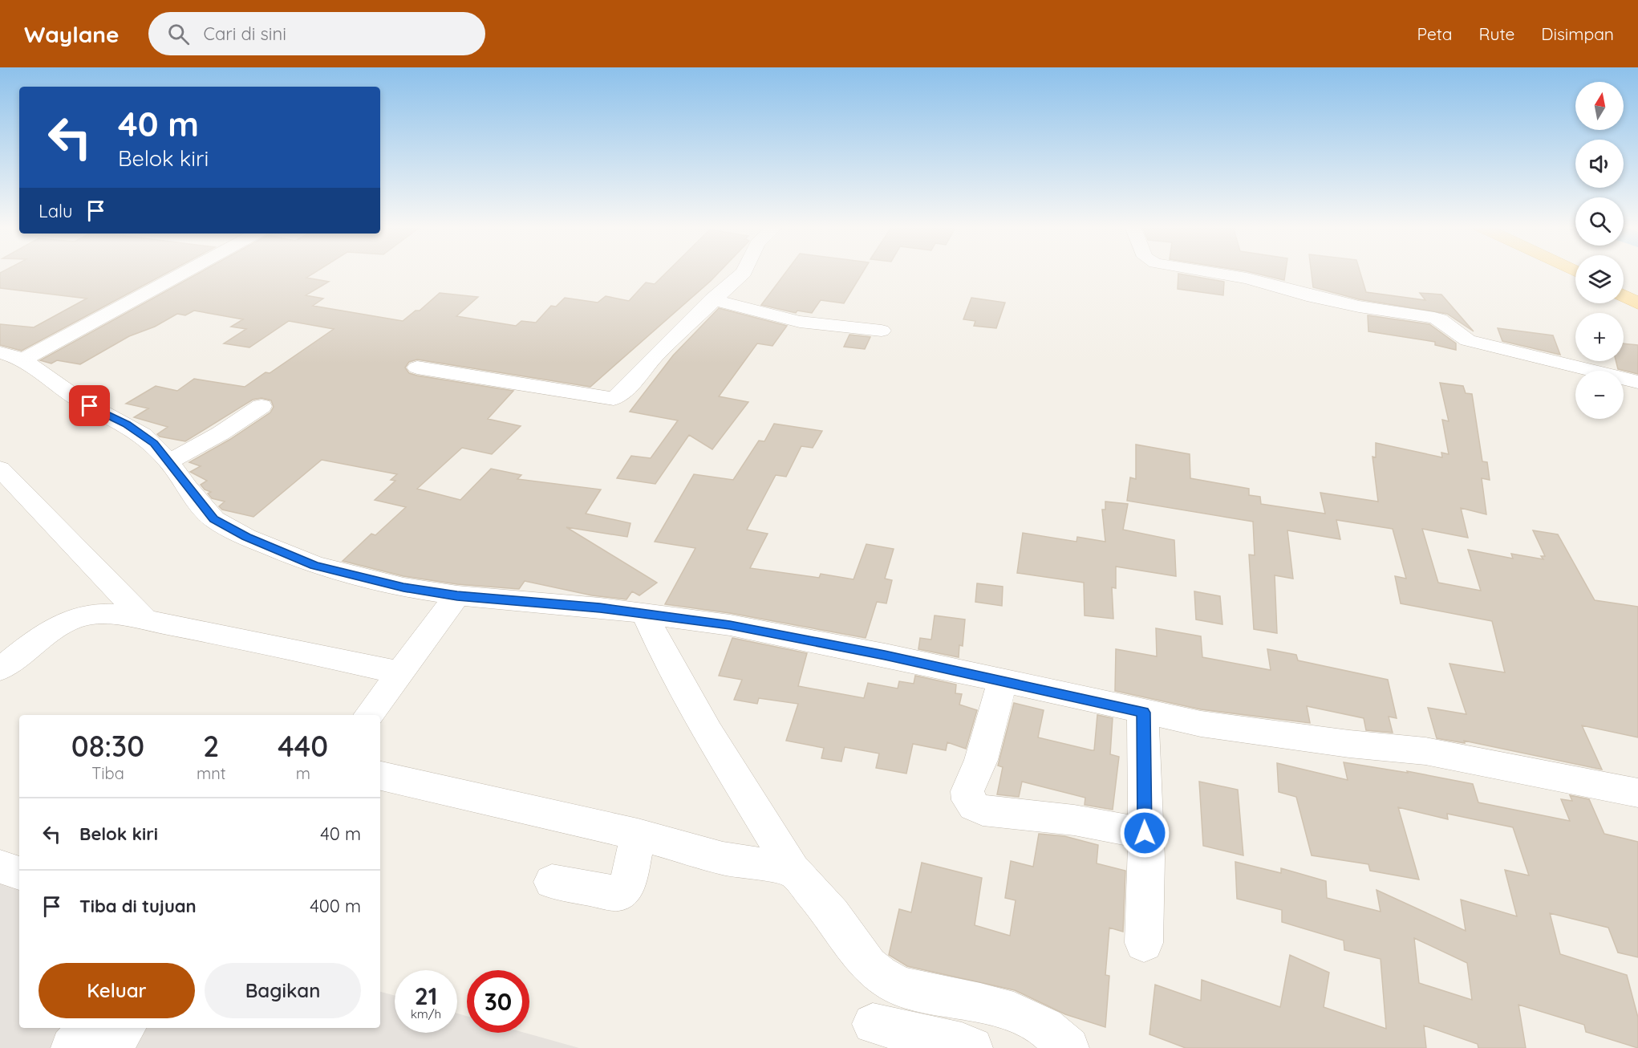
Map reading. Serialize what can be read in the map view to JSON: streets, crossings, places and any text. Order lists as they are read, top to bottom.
{
  "north": "top",
  "page": {
    "header": "Waylane",
    "search": "Cari di sini",
    "nav": ["Peta", "Rute", "Disimpan"],
    "map_buttons": ["+", "−"],
    "turn": ["40 m", "Belok kiri"],
    "then": "Lalu",
    "eta": [
      "08:30",
      "Tiba",
      "2",
      "mnt",
      "440",
      "m"
    ],
    "list": [
      {
        "name": "Belok kiri",
        "value": "40 m"
      },
      {
        "name": "Tiba di tujuan",
        "value": "400 m"
      }
    ],
    "buttons": ["Keluar", "Bagikan"],
    "speed": "21 km/h",
    "limit": "30"
  }
}
